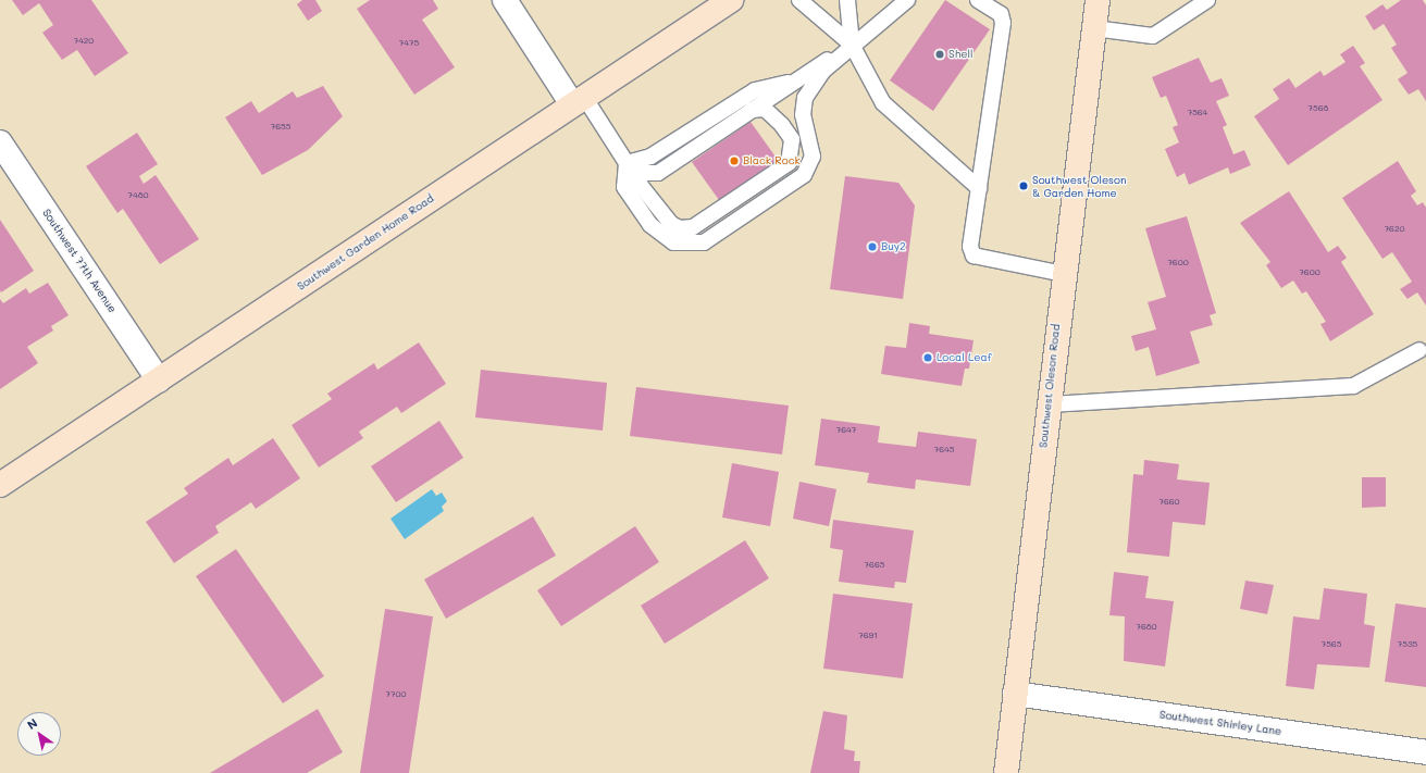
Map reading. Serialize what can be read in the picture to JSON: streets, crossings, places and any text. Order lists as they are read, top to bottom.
{
  "streets": {
    "main road": ["Southwest Garden Home Road", "Southwest Oleson Road"],
    "street": ["Southwest 77th Avenue", "Southwest Shirley Lane"]
  },
  "crossings": [
    ["Southwest Garden Home Road", "Southwest 77th Avenue"],
    ["Southwest Oleson Road", "Southwest Shirley Lane"]
  ],
  "places": [
    "Shell",
    "Black Rock",
    "Southwest Oleson & Garden Home",
    "Buy2",
    "Local Leaf"
  ],
  "house_numbers": [
    "7420",
    "7475",
    "7568",
    "7564",
    "7655",
    "7480",
    "7620",
    "7600",
    "7600",
    "7647",
    "7645",
    "7660",
    "7665",
    "7680",
    "7691",
    "7565",
    "7535",
    "7700"
  ],
  "north": "top left"
}
